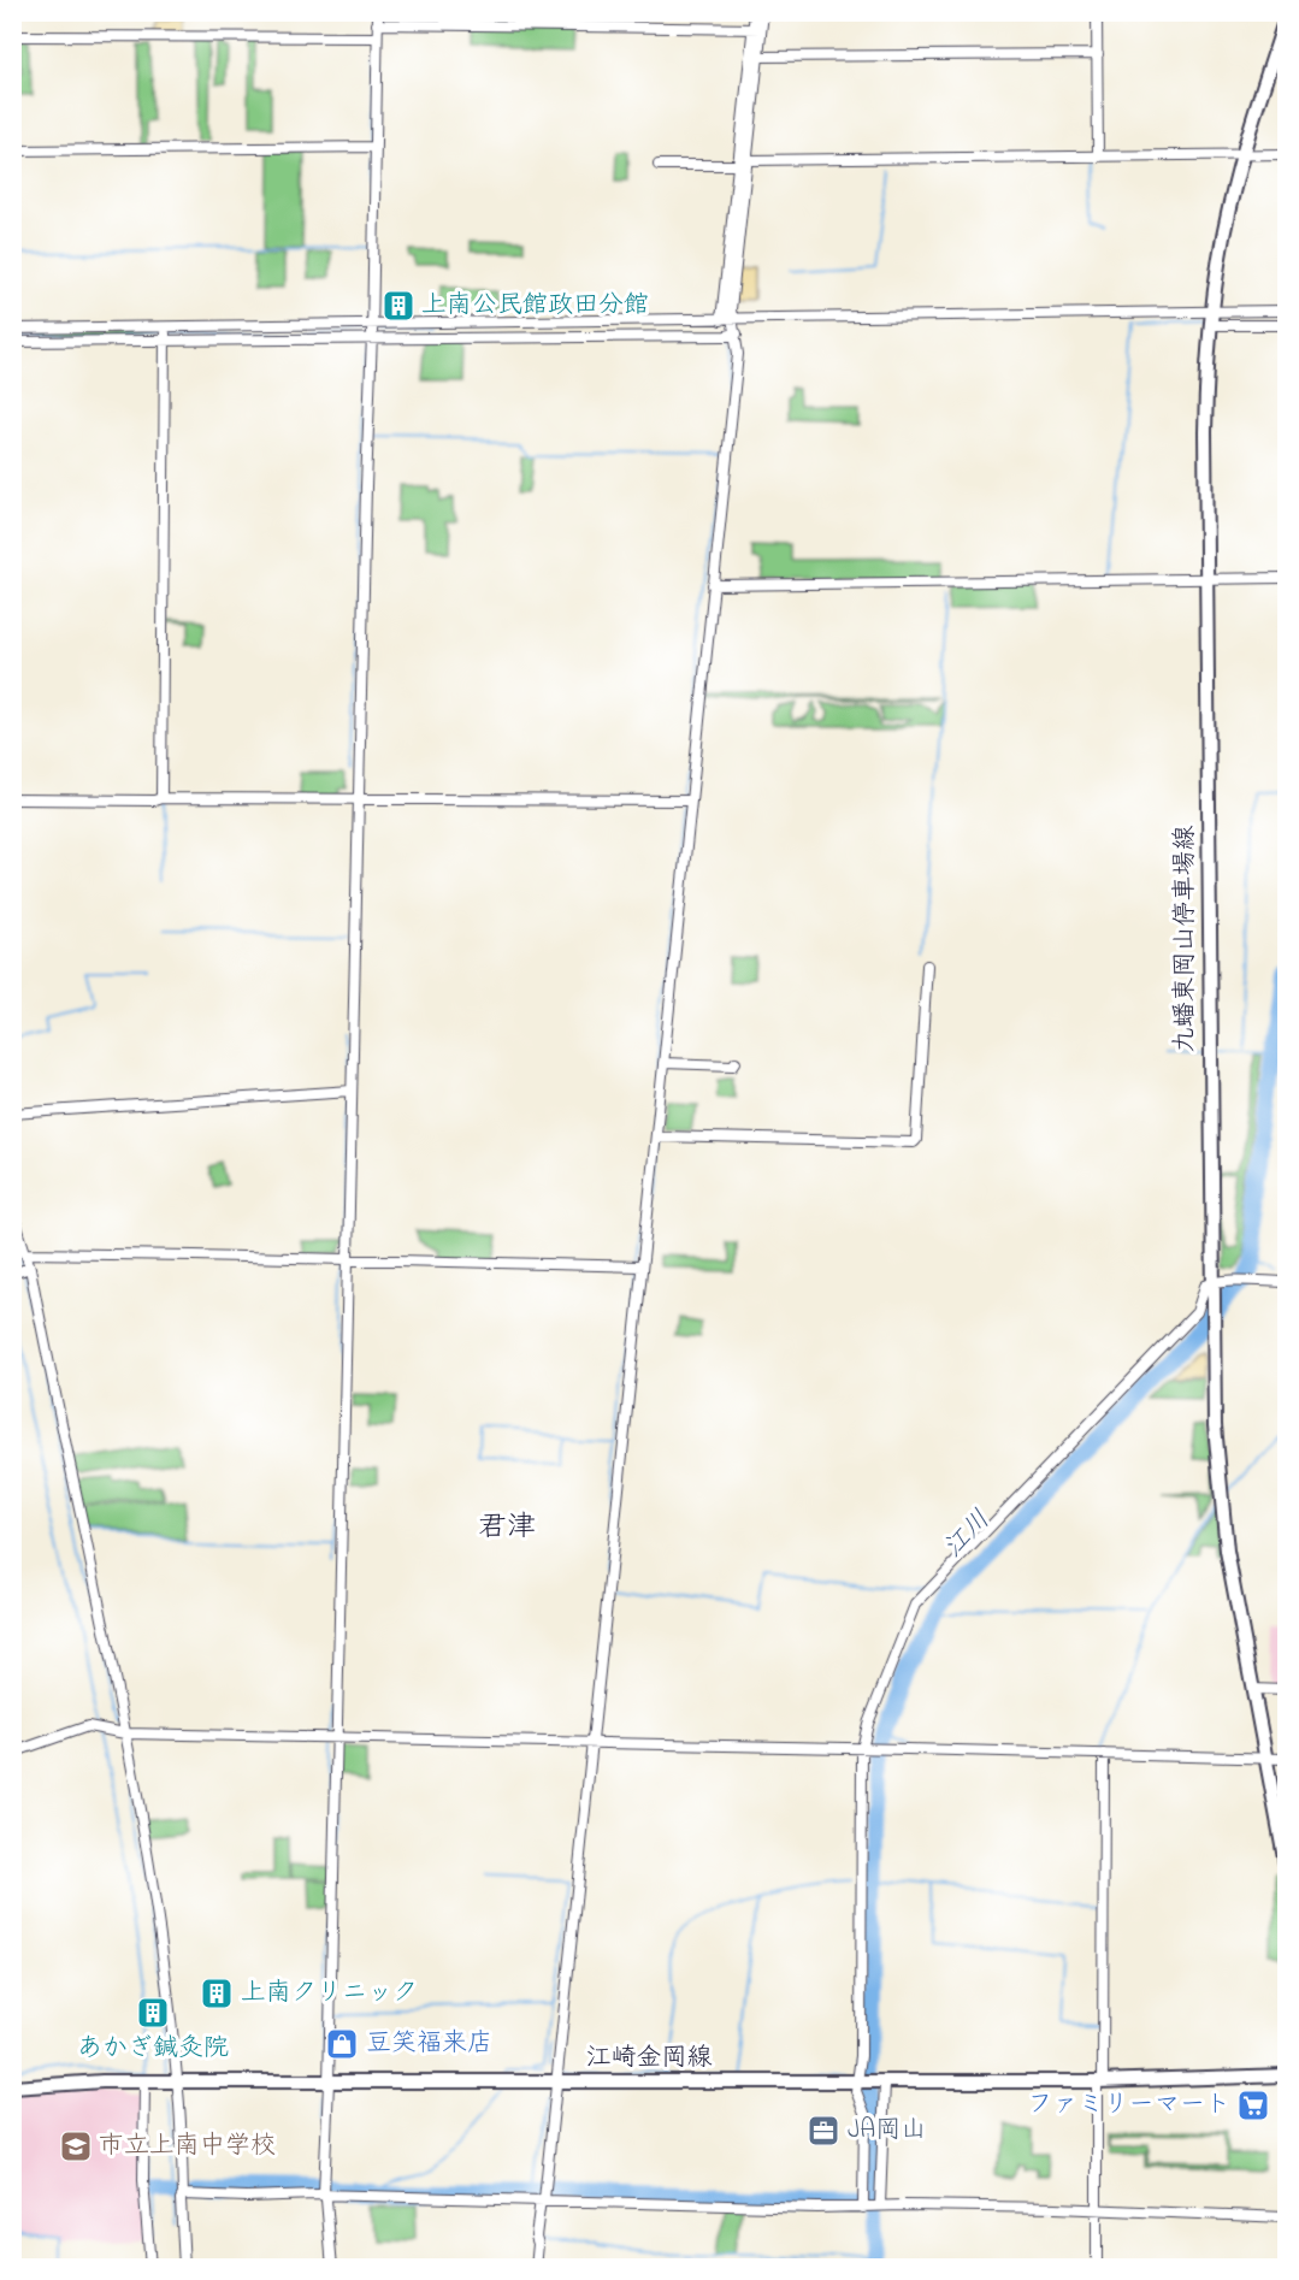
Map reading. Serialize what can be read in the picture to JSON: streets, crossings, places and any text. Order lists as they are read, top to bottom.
{
  "streets": {
    "main road": ["九蟠東岡山停車場線", "江崎金岡線"]
  },
  "districts": ["君津"],
  "water": ["江川"],
  "places": {
    "building": ["上南公民館政田分館", "上南クリニック", "あかぎ鍼灸院"],
    "shop": ["豆笑福来店"],
    "supermarket": ["ファミリーマート"],
    "office": ["JA岡山"],
    "school or university": ["市立上南中学校"]
  }
}
